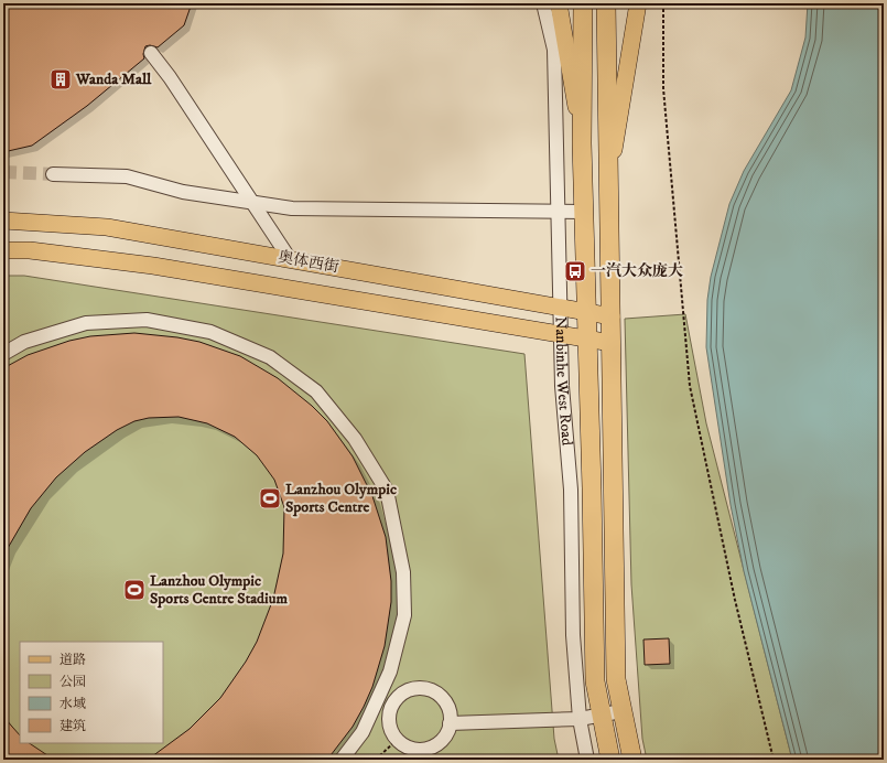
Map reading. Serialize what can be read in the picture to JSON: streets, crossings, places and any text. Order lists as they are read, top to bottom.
{
  "streets": {
    "highway": ["Nanbinhe West Road"],
    "main road": ["奥体西街"]
  },
  "crossings": [
    ["奥体西街", "Nanbinhe West Road"]
  ],
  "places": {
    "building": ["Wanda Mall"],
    "bus stop": ["一汽大众庞大"],
    "sports": ["Lanzhou Olympic Sports Centre", "Lanzhou Olympic Sports Centre Stadium"]
  },
  "legend": [
    "道路",
    "公园",
    "水域",
    "建筑"
  ]
}
